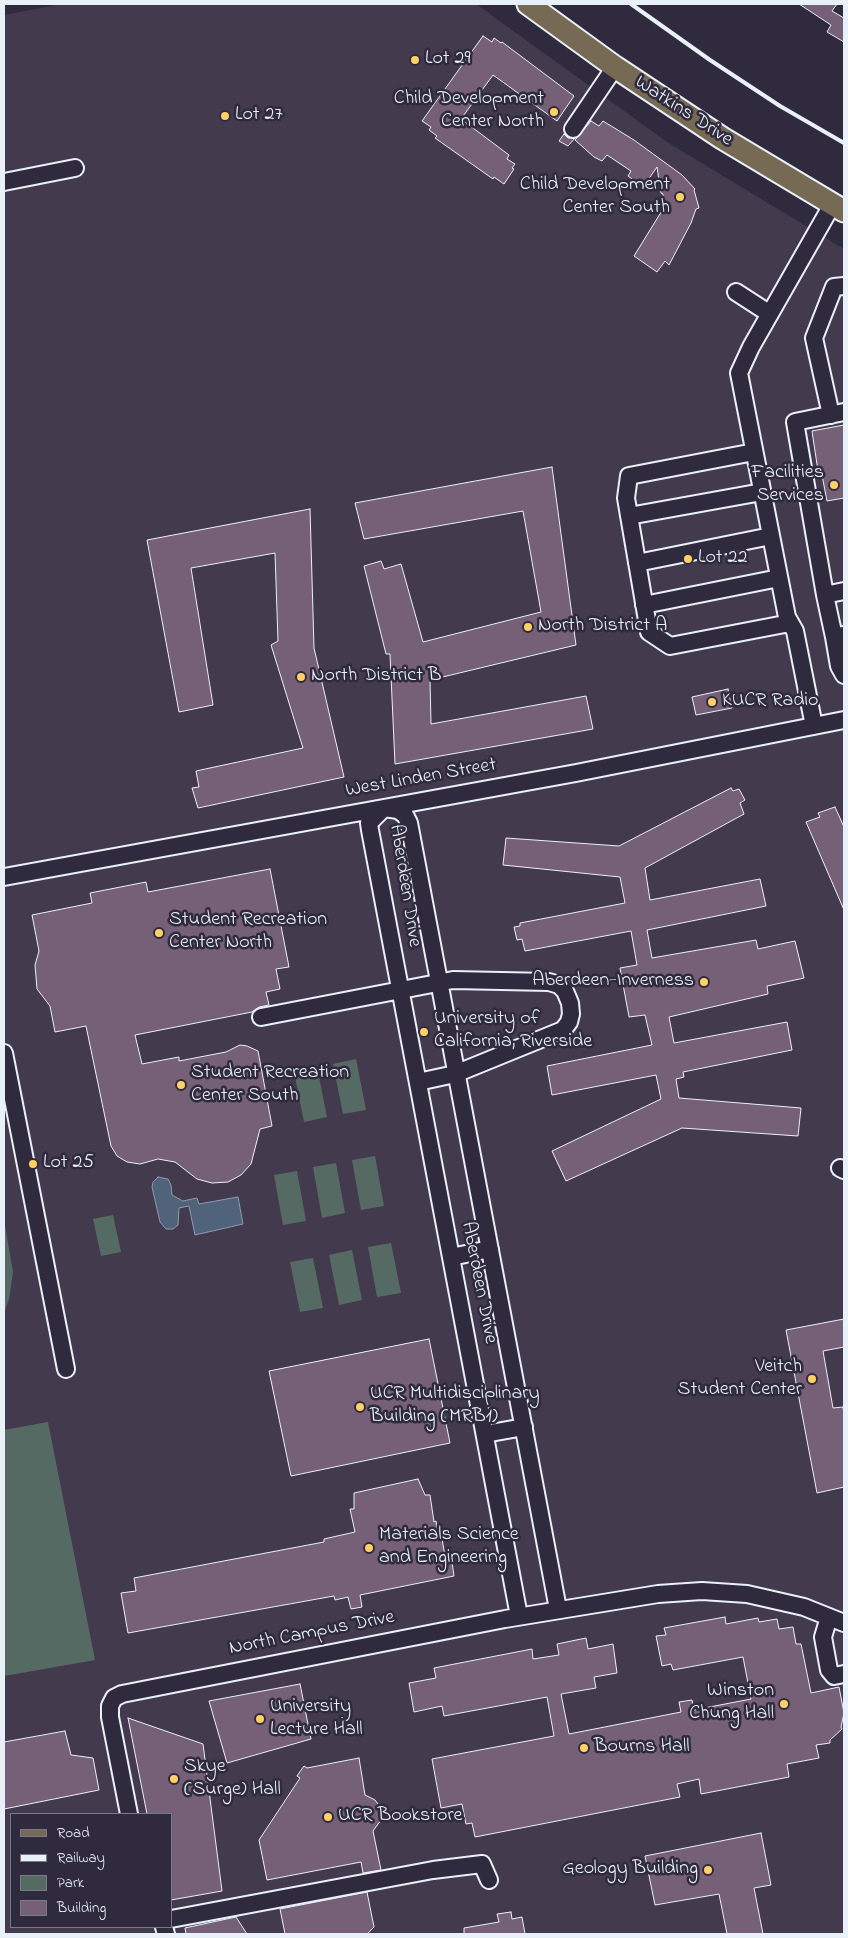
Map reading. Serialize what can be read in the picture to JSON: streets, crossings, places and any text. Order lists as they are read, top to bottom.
{
  "streets": {
    "main road": ["Watkins Drive"],
    "street": ["West Linden Street", "Aberdeen Drive", "North Campus Drive"]
  },
  "crossings": [
    ["West Linden Street", "Aberdeen Drive"],
    ["Aberdeen Drive", "North Campus Drive"]
  ],
  "places": [
    "Lot 29",
    "Child Development Center North",
    "Lot 27",
    "Child Development Center South",
    "Facilities Services",
    "Lot 22",
    "North District A",
    "North District B",
    "KUCR Radio",
    "Student Recreation Center North",
    "Aberdeen-Inverness",
    "University of California, Riverside",
    "Student Recreation Center South",
    "Lot 25",
    "Veitch Student Center",
    "UCR Multidisciplinary Building (MRB1)",
    "Materials Science and Engineering",
    "Winston Chung Hall",
    "University Lecture Hall",
    "Bourns Hall",
    "Skye (Surge) Hall",
    "UCR Bookstore",
    "Geology Building"
  ],
  "legend": [
    "Road",
    "Railway",
    "Park",
    "Building"
  ]
}
